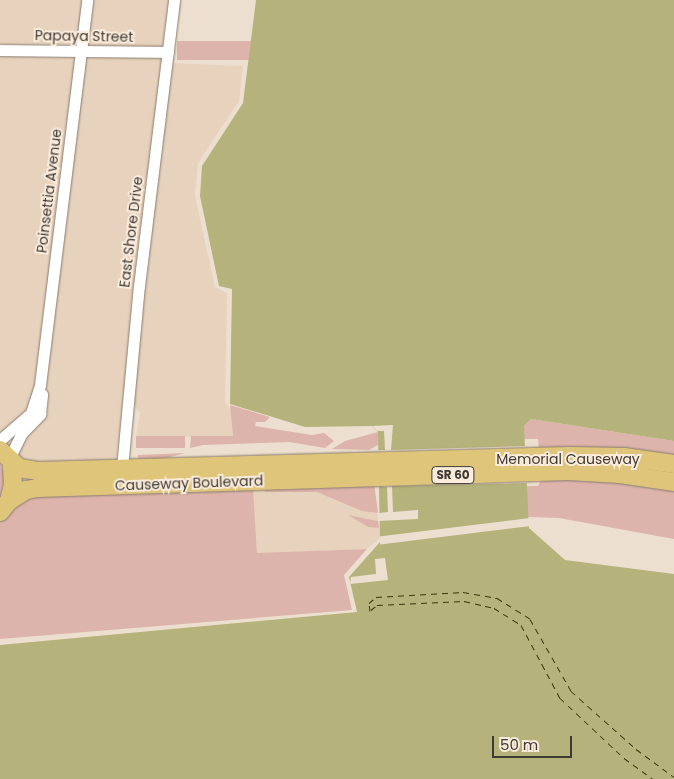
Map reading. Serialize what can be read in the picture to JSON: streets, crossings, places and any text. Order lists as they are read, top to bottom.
{
  "streets": {
    "main road": ["Memorial Causeway", "SR 60", "Causeway Boulevard"],
    "street": ["Papaya Street", "Poinsettia Avenue", "East Shore Drive"]
  },
  "crossings": [
    ["Papaya Street", "Poinsettia Avenue"],
    ["Papaya Street", "East Shore Drive"],
    ["Poinsettia Avenue", "Causeway Boulevard"],
    ["East Shore Drive", "Causeway Boulevard"],
    ["Memorial Causeway", "Causeway Boulevard"]
  ],
  "scale_bar": "50 m"
}
